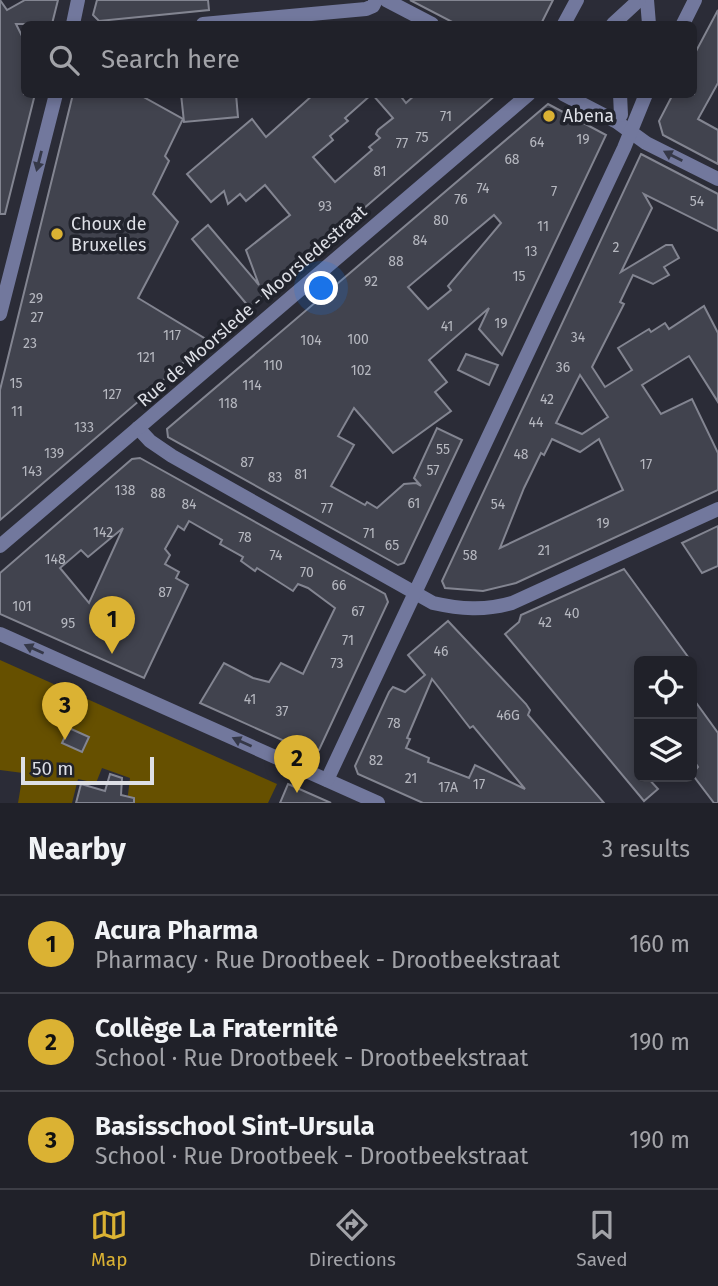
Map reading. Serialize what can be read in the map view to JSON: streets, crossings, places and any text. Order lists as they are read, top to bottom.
{
  "streets": {
    "street": ["Rue de Moorslede - Moorsledestraat"]
  },
  "places": ["Abena", "Choux de Bruxelles"],
  "house_numbers": [
    "71",
    "75",
    "19",
    "64",
    "77",
    "68",
    "81",
    "74",
    "7",
    "76",
    "54",
    "93",
    "80",
    "11",
    "84",
    "2",
    "13",
    "88",
    "15",
    "92",
    "29",
    "27",
    "19",
    "41",
    "117",
    "34",
    "100",
    "104",
    "23",
    "121",
    "110",
    "36",
    "102",
    "15",
    "114",
    "127",
    "42",
    "118",
    "11",
    "44",
    "133",
    "55",
    "139",
    "48",
    "87",
    "17",
    "57",
    "143",
    "81",
    "83",
    "138",
    "88",
    "61",
    "84",
    "54",
    "77",
    "19",
    "142",
    "71",
    "78",
    "65",
    "21",
    "74",
    "58",
    "148",
    "70",
    "66",
    "87",
    "101",
    "67",
    "40",
    "42",
    "95",
    "71",
    "46",
    "73",
    "41",
    "37",
    "46G",
    "78",
    "82",
    "21",
    "17",
    "17A"
  ],
  "scale_bar": "50 m",
  "page": {
    "search": "Search here",
    "pins": ["1", "3", "2"],
    "scale": "50 m",
    "heading": ["Nearby", "3 results"],
    "list": [
      {
        "mark": "1",
        "name": "Acura Pharma",
        "note": "Pharmacy · Rue Drootbeek - Drootbeekstraat",
        "value": "160 m"
      },
      {
        "mark": "2",
        "name": "Collège La Fraternité",
        "note": "School · Rue Drootbeek - Drootbeekstraat",
        "value": "190 m"
      },
      {
        "mark": "3",
        "name": "Basisschool Sint-Ursula",
        "note": "School · Rue Drootbeek - Drootbeekstraat",
        "value": "190 m"
      }
    ],
    "nav": ["Map", "Directions", "Saved"]
  }
}
